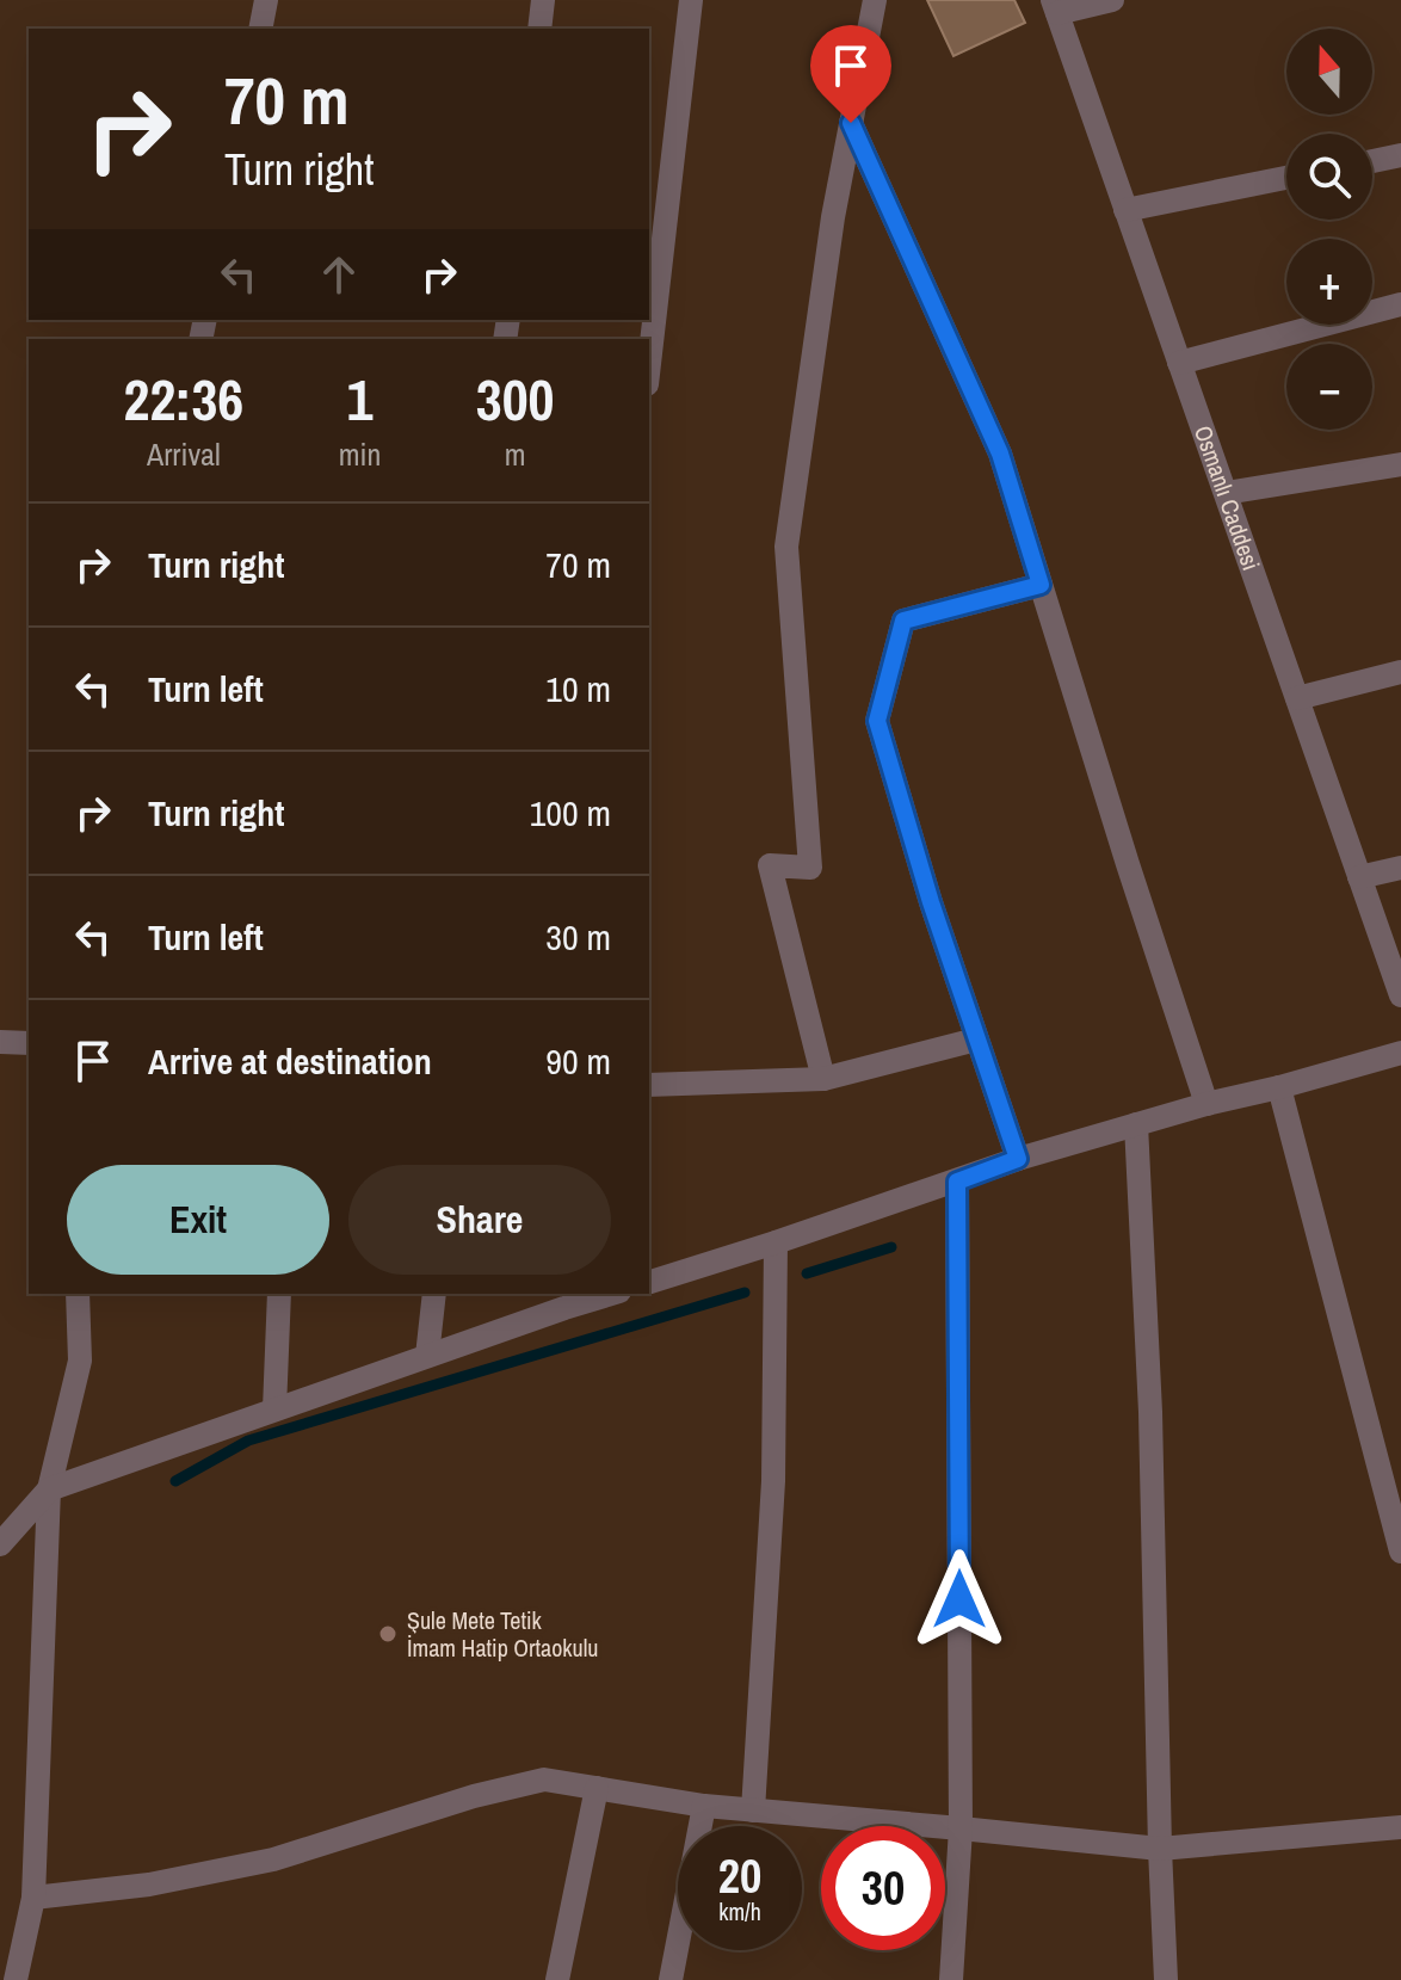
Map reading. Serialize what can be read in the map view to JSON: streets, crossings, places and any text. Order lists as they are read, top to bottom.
{
  "streets": {
    "street": ["Osmanlı Caddesi"]
  },
  "places": ["Şule Mete Tetik İmam Hatip Ortaokulu"],
  "north": "top",
  "page": {
    "map_buttons": ["+", "−"],
    "turn": ["70 m", "Turn right"],
    "eta": [
      "22:36",
      "Arrival",
      "1",
      "min",
      "300",
      "m"
    ],
    "list": [
      {
        "name": "Turn right",
        "value": "70 m"
      },
      {
        "name": "Turn left",
        "value": "10 m"
      },
      {
        "name": "Turn right",
        "value": "100 m"
      },
      {
        "name": "Turn left",
        "value": "30 m"
      },
      {
        "name": "Arrive at destination",
        "value": "90 m"
      }
    ],
    "buttons": ["Exit", "Share"],
    "speed": "20 km/h",
    "limit": "30"
  }
}
